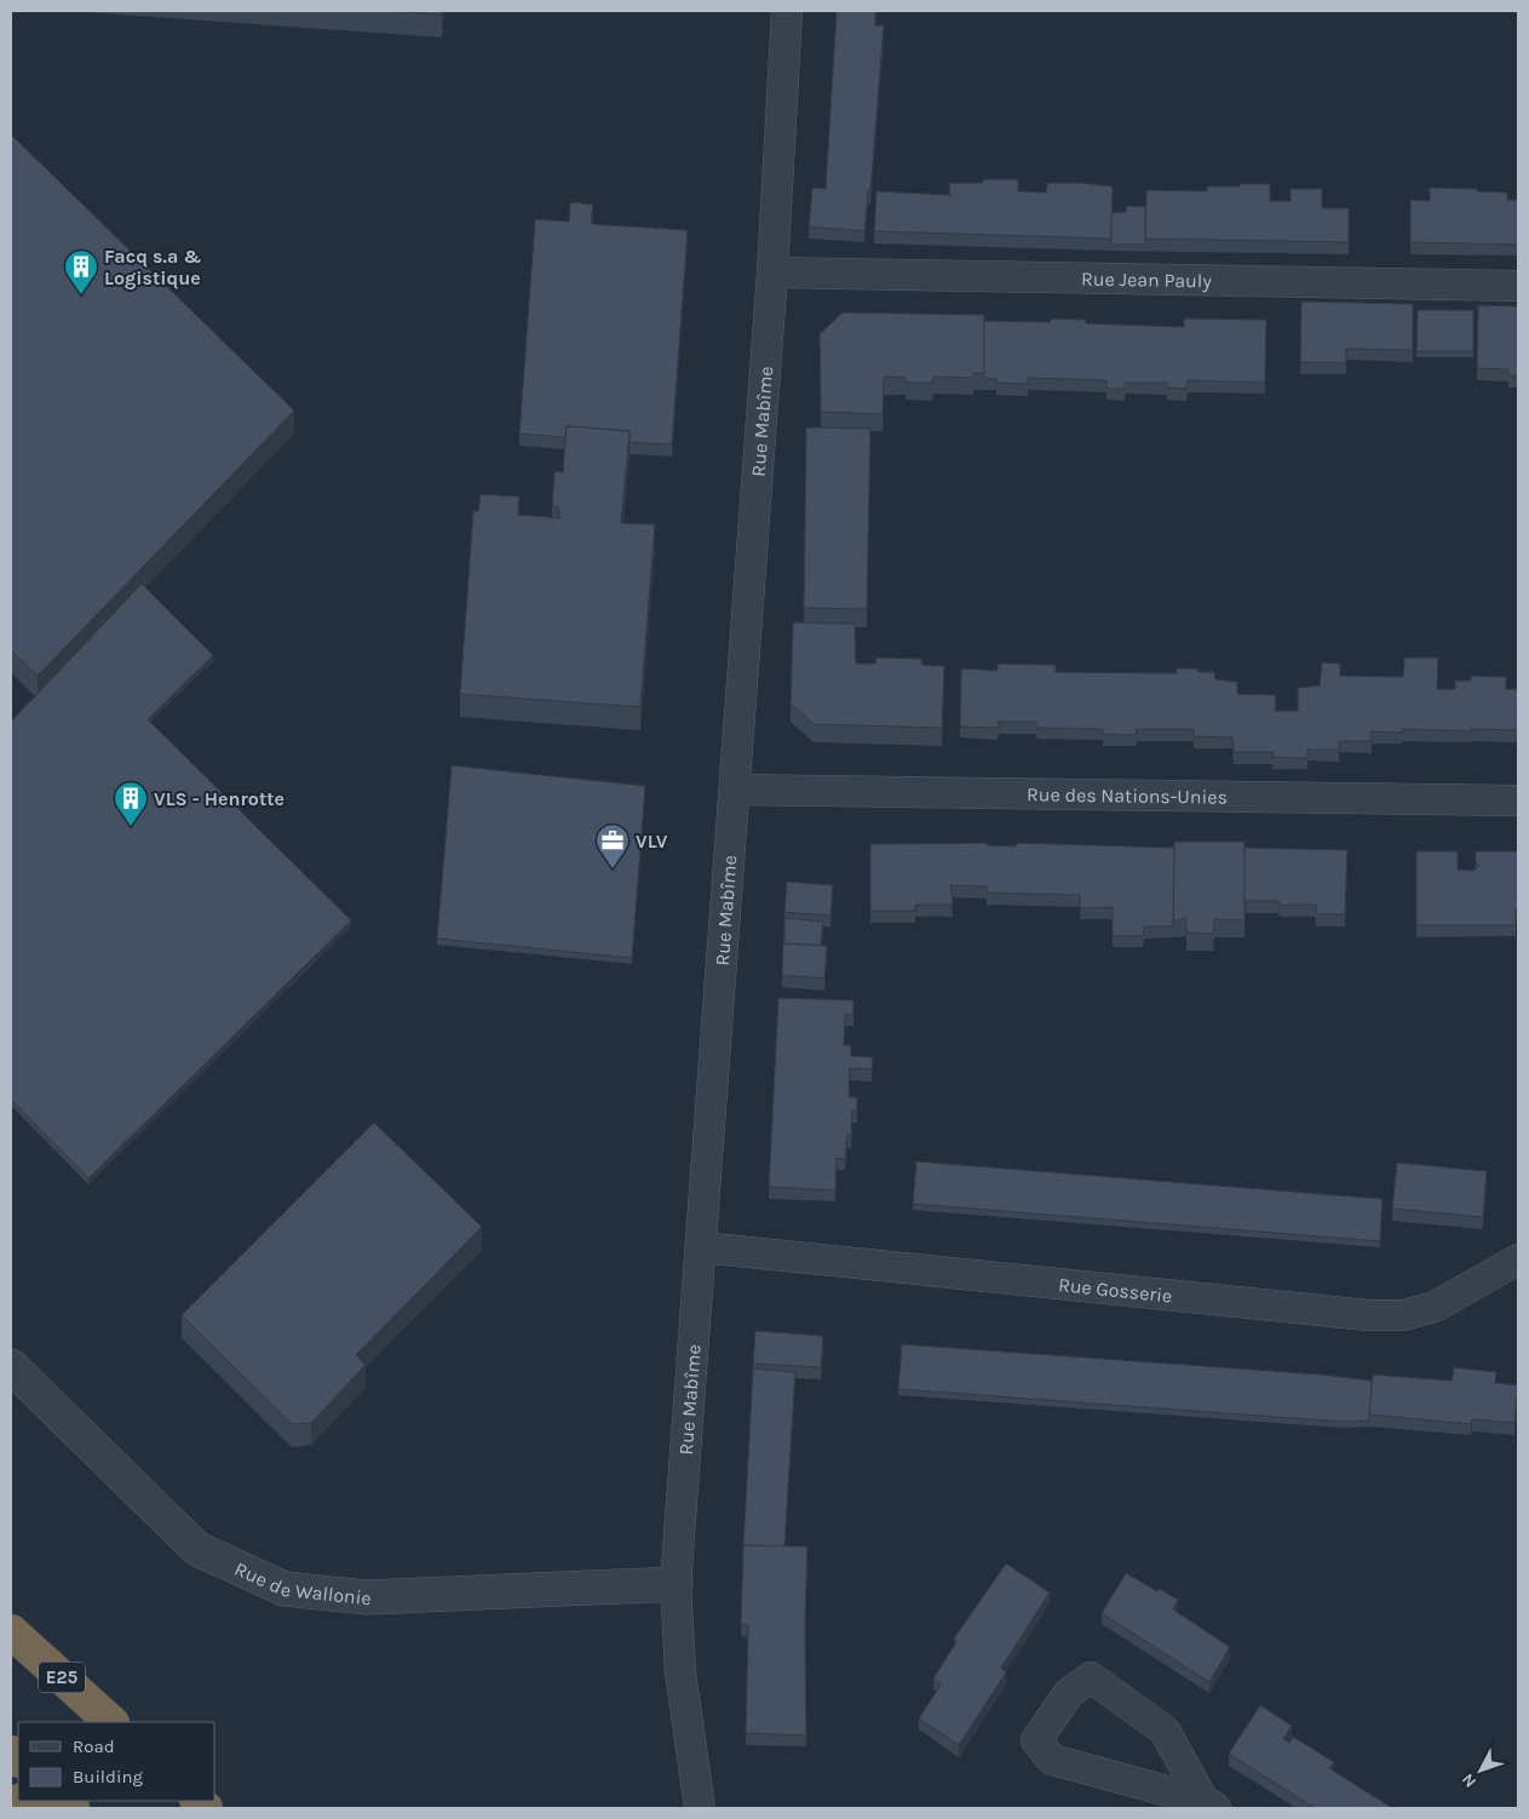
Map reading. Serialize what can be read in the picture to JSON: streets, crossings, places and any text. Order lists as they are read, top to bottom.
{
  "streets": {
    "highway": ["E25"],
    "street": [
      "Rue Jean Pauly",
      "Rue Mabîme",
      "Rue des Nations-Unies",
      "Rue Gosserie",
      "Rue de Wallonie"
    ]
  },
  "crossings": [
    ["Rue Jean Pauly", "Rue Mabîme"],
    ["Rue Mabîme", "Rue des Nations-Unies"],
    ["Rue Mabîme", "Rue Gosserie"],
    ["Rue Mabîme", "Rue de Wallonie"]
  ],
  "places": {
    "building": ["Facq s.a & Logistique", "VLS - Henrotte"],
    "office": ["VLV"]
  },
  "legend": ["Road", "Building"],
  "north": "bottom left"
}
